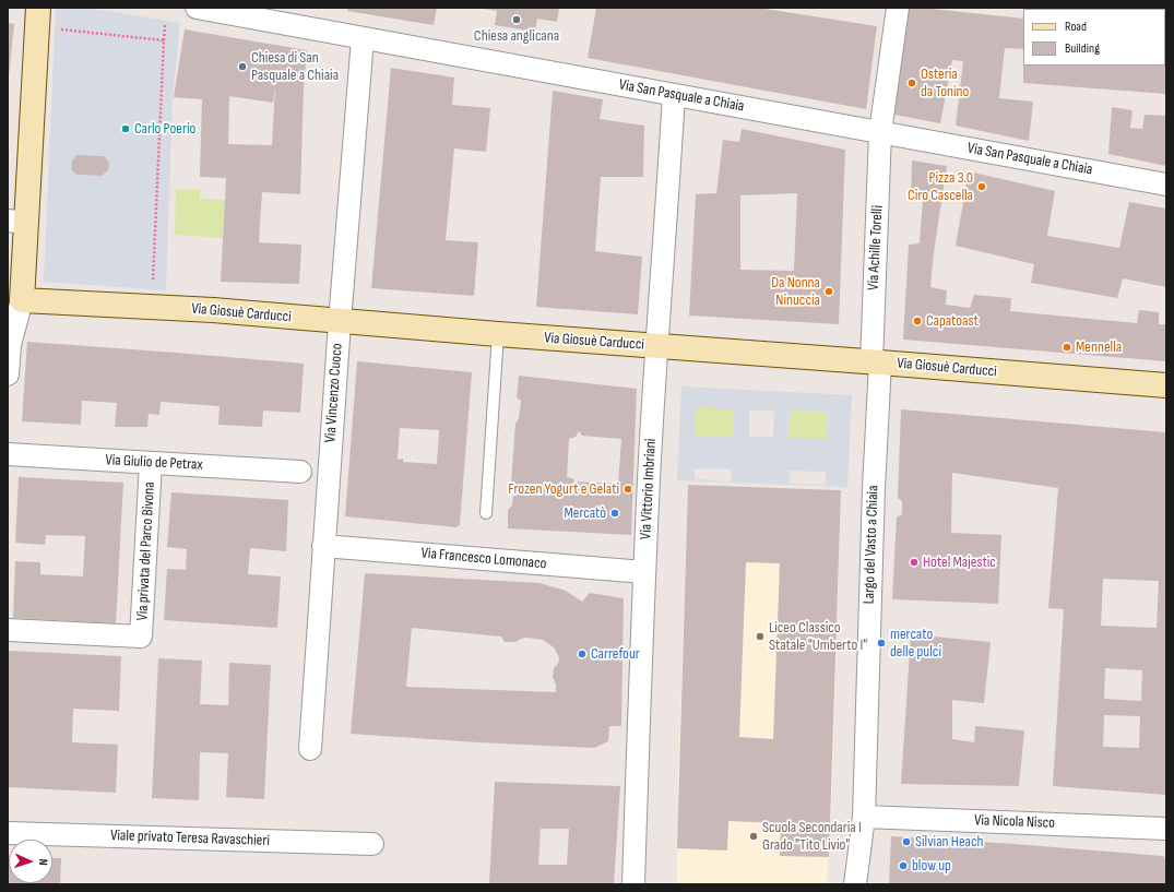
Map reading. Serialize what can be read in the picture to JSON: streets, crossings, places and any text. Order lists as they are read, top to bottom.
{
  "streets": {
    "street": [
      "Via San Pasquale a Chiaia",
      "Via Achille Torelli",
      "Via Giosuè Carducci",
      "Via Vincenzo Cuoco",
      "Via Giulio de Petrax",
      "Via Vittorio Imbriani",
      "Largo del Vasto a Chiaia",
      "Via privata del Parco Bivona",
      "Via Francesco Lomonaco",
      "Via Nicola Nisco",
      "Viale privato Teresa Ravaschieri"
    ]
  },
  "crossings": [
    ["Via San Pasquale a Chiaia", "Via Achille Torelli"],
    ["Via San Pasquale a Chiaia", "Via Vincenzo Cuoco"],
    ["Via San Pasquale a Chiaia", "Via Vittorio Imbriani"],
    ["Via Achille Torelli", "Via Giosuè Carducci"],
    ["Via Achille Torelli", "Largo del Vasto a Chiaia"],
    ["Via Giosuè Carducci", "Via Vincenzo Cuoco"],
    ["Via Giosuè Carducci", "Via Vittorio Imbriani"],
    ["Via Giosuè Carducci", "Largo del Vasto a Chiaia"],
    ["Via Vincenzo Cuoco", "Via Francesco Lomonaco"],
    ["Via Giulio de Petrax", "Via privata del Parco Bivona"],
    ["Via Vittorio Imbriani", "Via Francesco Lomonaco"],
    ["Largo del Vasto a Chiaia", "Via Nicola Nisco"]
  ],
  "places": [
    "Chiesa anglicana",
    "Chiesa di San Pasquale a Chiaia",
    "Osteria da Tonino",
    "Carlo Poerio",
    "Pizza 3.0 Ciro Cascella",
    "Da Nonna Ninuccia",
    "Capatoast",
    "Mennella",
    "Frozen Yogurt e Gelati",
    "Mercatò",
    "Hotel Majestic",
    "Liceo Classico Statale \"Umberto I\"",
    "mercato delle pulci",
    "Carrefour",
    "Scuola Secondaria I Grado \"Tito Livio\"",
    "Silvian Heach",
    "blow up"
  ],
  "legend": ["Road", "Building"],
  "north": "right"
}
